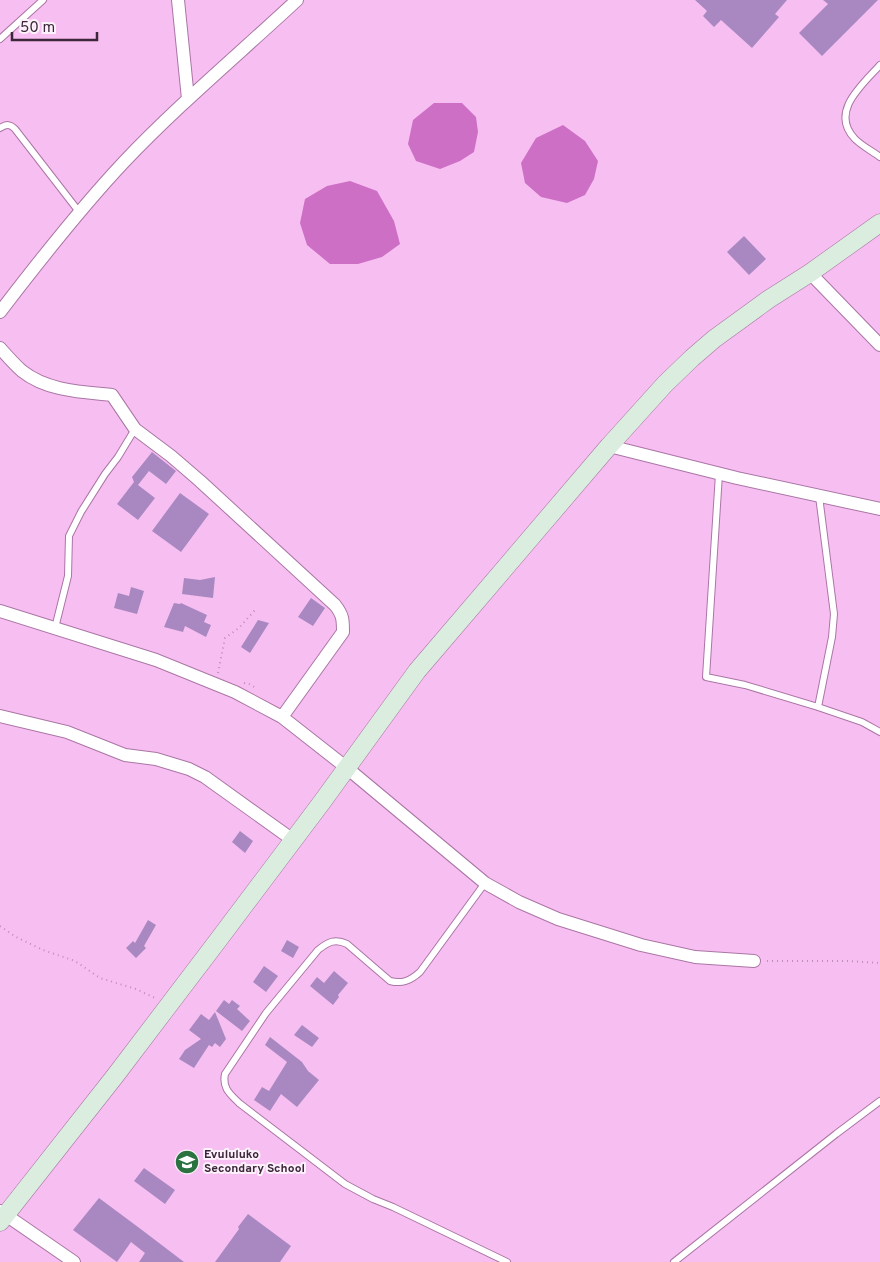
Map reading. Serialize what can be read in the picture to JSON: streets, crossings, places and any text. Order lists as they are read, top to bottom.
{
  "places": {
    "school or university": ["Evululuko Secondary School"]
  },
  "scale_bar": "50 m"
}
